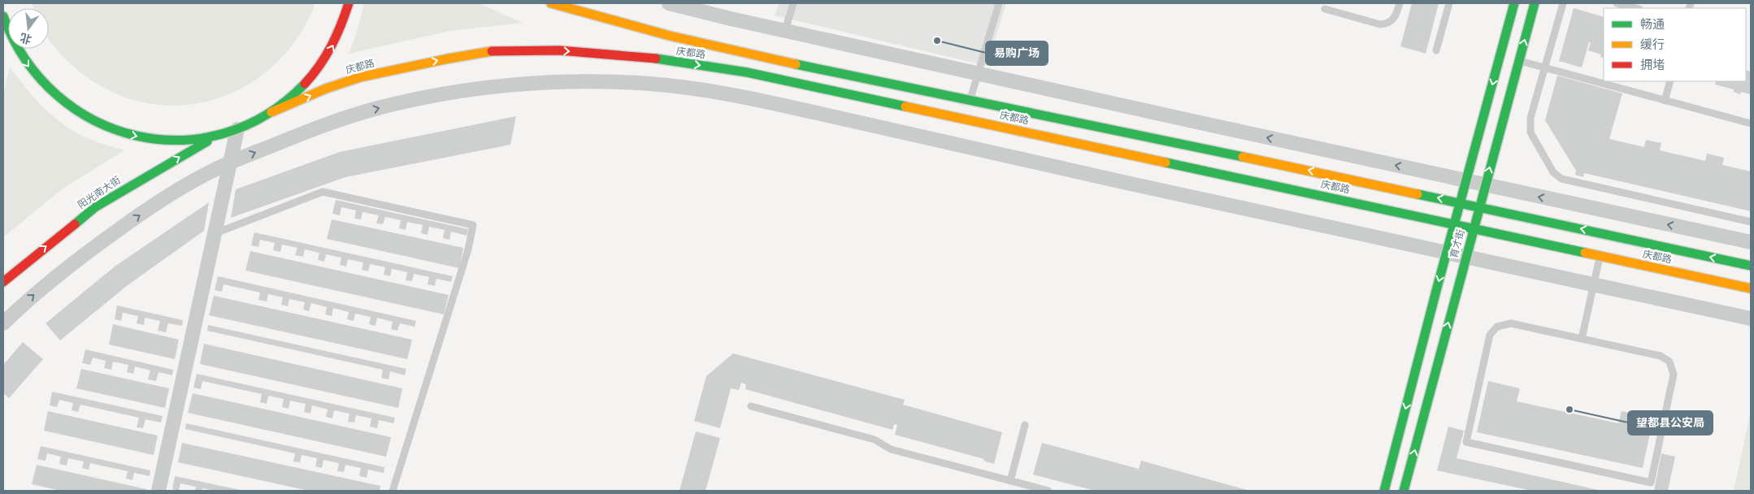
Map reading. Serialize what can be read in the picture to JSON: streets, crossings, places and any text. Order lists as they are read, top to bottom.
{
  "streets": {
    "main road": ["庆都路", "阳光南大街", "育才街"]
  },
  "crossings": [
    ["庆都路", "育才街"]
  ],
  "one_way": ["阳光南大街"],
  "places": ["易购广场", "望都县公安局"],
  "legend": ["畅通", "缓行", "拥堵"],
  "north": "bottom"
}
